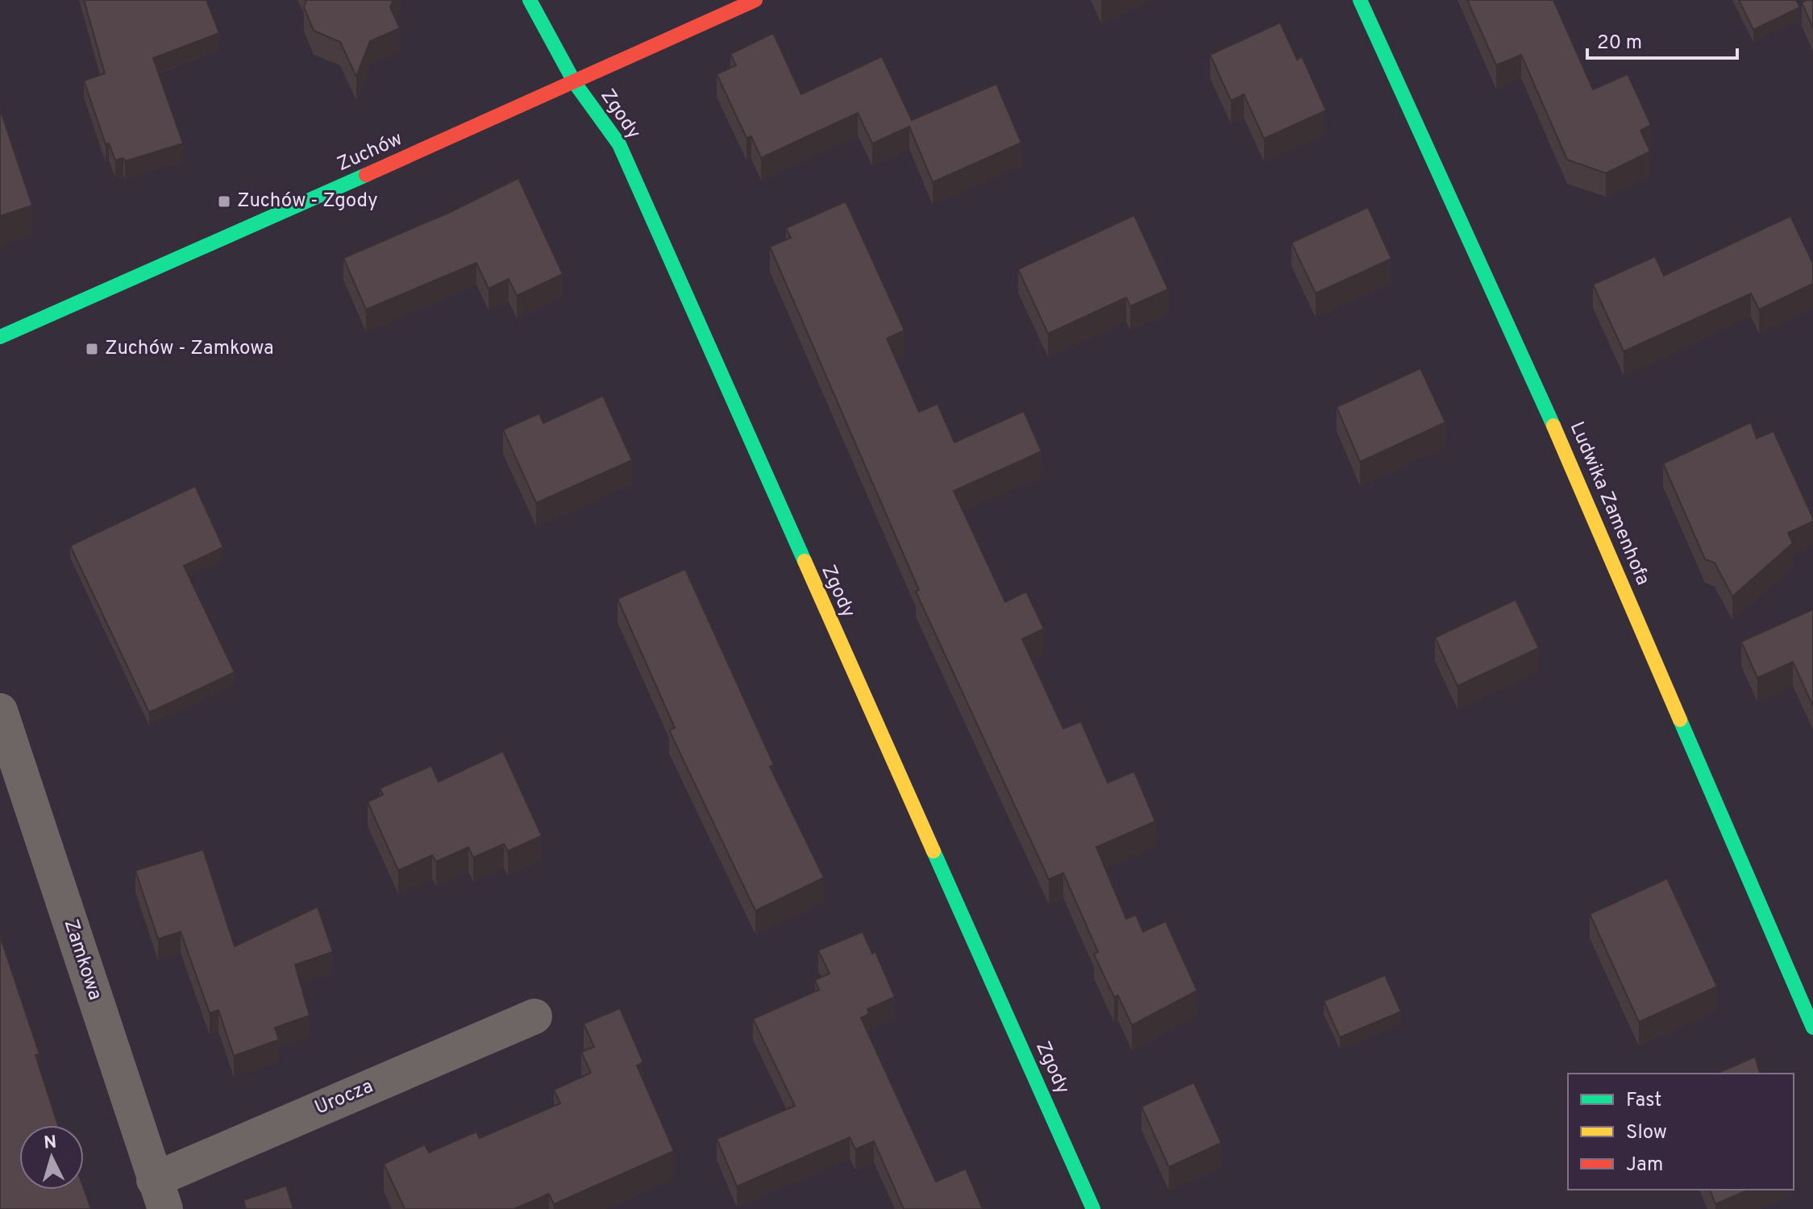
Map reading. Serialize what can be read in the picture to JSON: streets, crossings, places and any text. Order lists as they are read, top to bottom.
{
  "streets": {
    "street": [
      "Zgody",
      "Zuchów",
      "Ludwika Zamenhofa",
      "Zamkowa",
      "Urocza"
    ]
  },
  "crossings": [
    ["Zgody", "Zuchów"],
    ["Zamkowa", "Urocza"]
  ],
  "places": {
    "transit": ["Zuchów - Zgody", "Zuchów - Zamkowa"]
  },
  "legend": ["Fast", "Slow", "Jam"],
  "scale_bar": "20 m",
  "north": "top"
}
